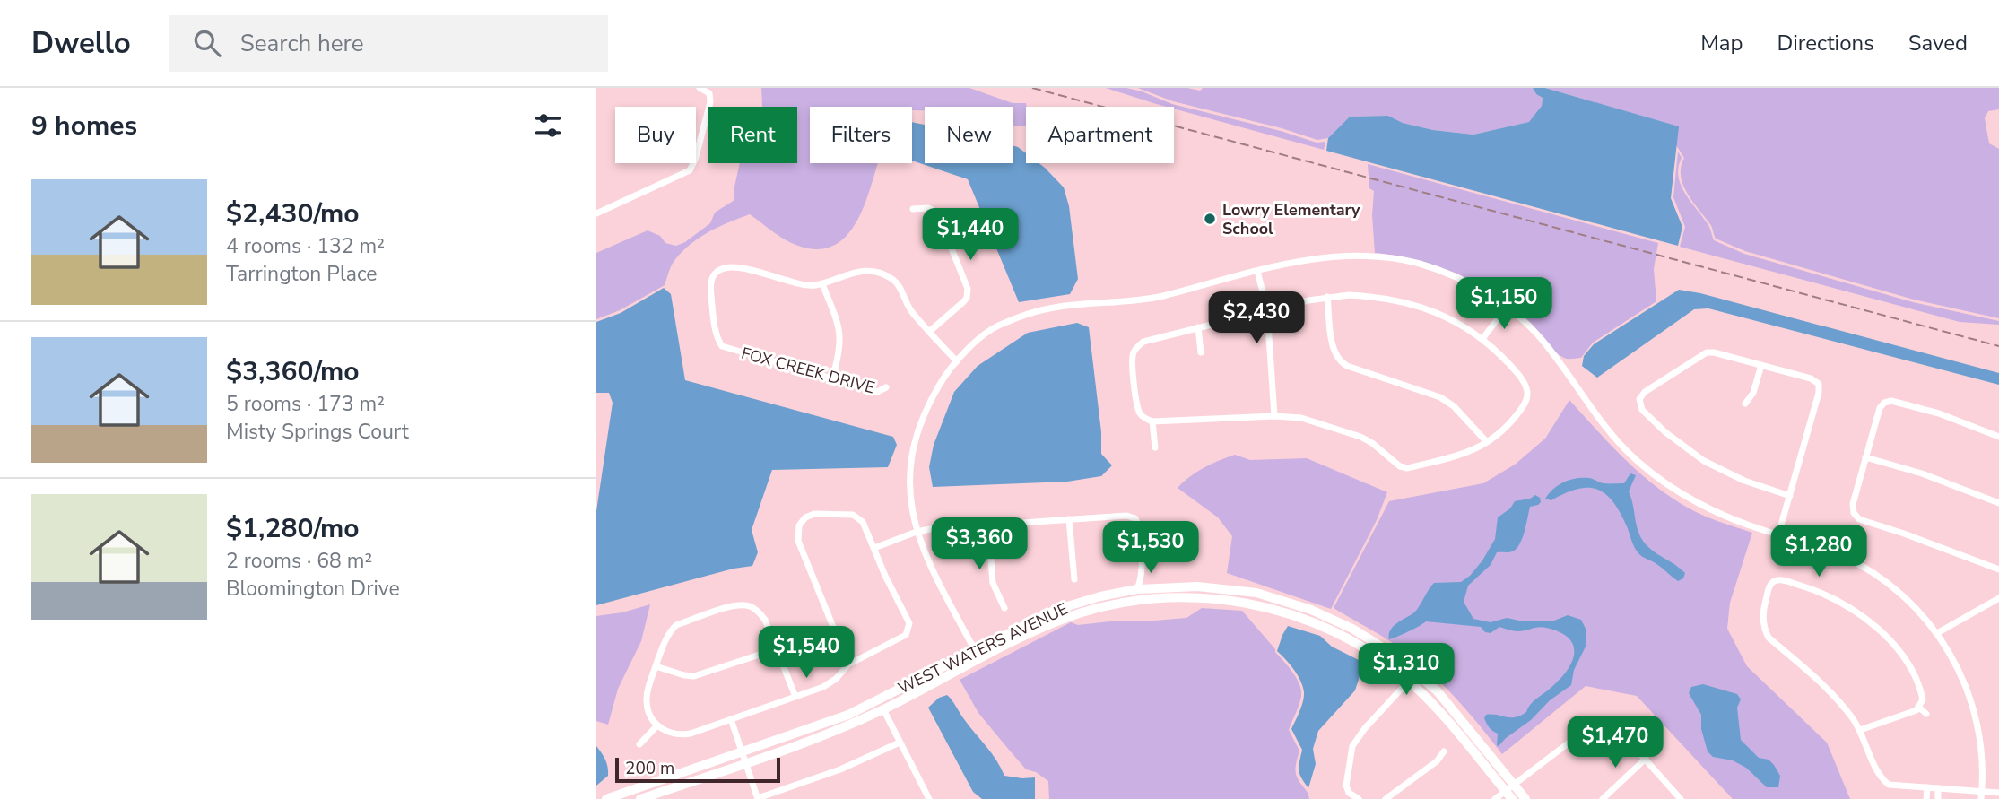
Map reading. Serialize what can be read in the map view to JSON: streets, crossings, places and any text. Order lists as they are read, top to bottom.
{
  "streets": {
    "street": ["FOX CREEK DRIVE", "WEST WATERS AVENUE"]
  },
  "places": ["Lowry Elementary School"],
  "scale_bar": "200 m",
  "page": {
    "header": "Dwello",
    "search": "Search here",
    "nav": ["Map", "Directions", "Saved"],
    "heading": "9 homes",
    "chip": [
      "Buy",
      "Rent",
      "Filters",
      "New",
      "Apartment"
    ],
    "list": [
      {
        "name": "$2,430/mo",
        "note": "4 rooms · 132 m² · Tarrington Place"
      },
      {
        "name": "$3,360/mo",
        "note": "5 rooms · 173 m² · Misty Springs Court"
      },
      {
        "name": "$1,280/mo",
        "note": "2 rooms · 68 m² · Bloomington Drive"
      }
    ],
    "price": [
      "$1,440",
      "$1,150",
      "$2,430",
      "$3,360",
      "$1,530",
      "$1,280",
      "$1,540",
      "$1,310",
      "$1,470"
    ],
    "scale": "200 m"
  }
}
